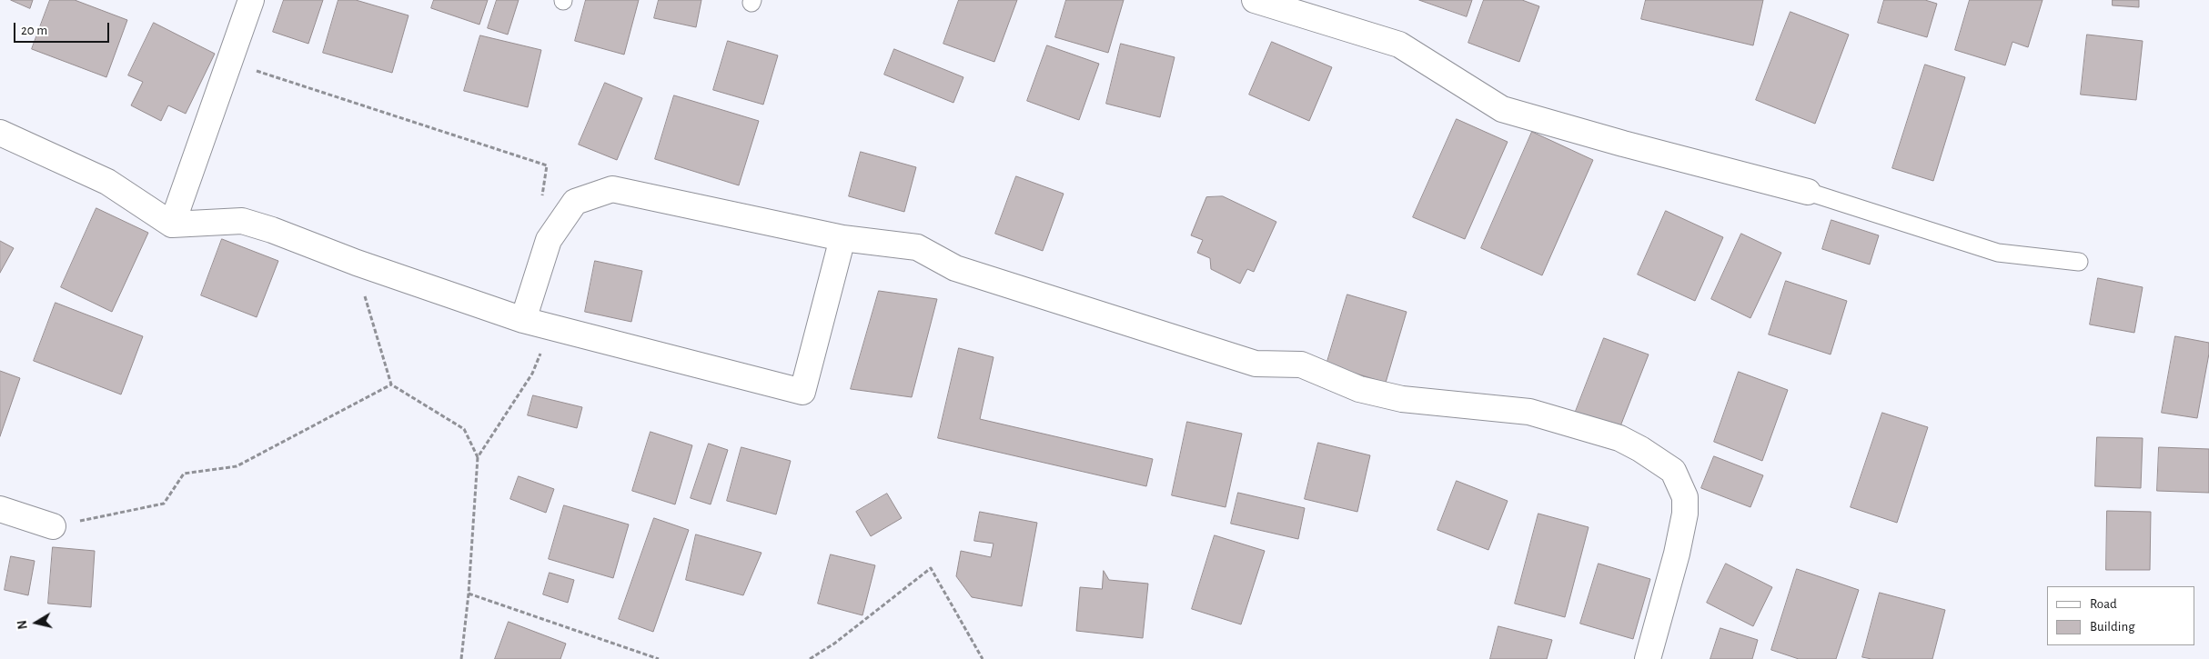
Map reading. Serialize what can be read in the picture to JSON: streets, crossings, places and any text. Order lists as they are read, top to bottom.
{
  "legend": ["Road", "Building"],
  "scale_bar": "20 m",
  "north": "left"
}
